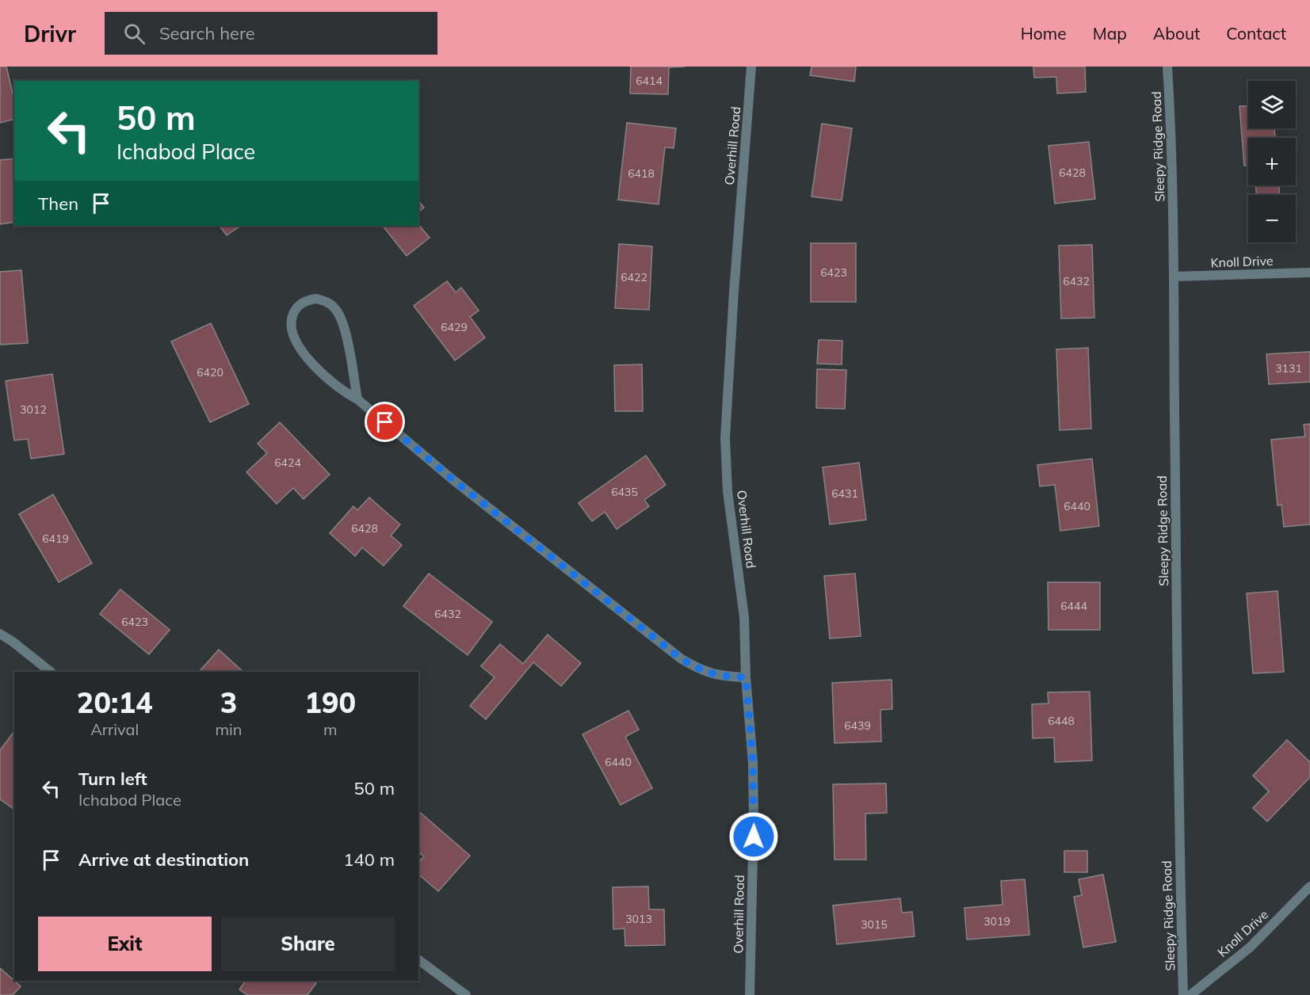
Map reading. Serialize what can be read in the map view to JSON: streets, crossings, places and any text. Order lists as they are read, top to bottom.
{
  "streets": {
    "street": ["Overhill Road", "Sleepy Ridge Road", "Knoll Drive"]
  },
  "crossings": [
    ["Sleepy Ridge Road", "Knoll Drive"]
  ],
  "house_numbers": [
    "6414",
    "6428",
    "6418",
    "6423",
    "6422",
    "6432",
    "6429",
    "3131",
    "6420",
    "3012",
    "6424",
    "6435",
    "6431",
    "6440",
    "6428",
    "6419",
    "6444",
    "6432",
    "6423",
    "6448",
    "6439",
    "6440",
    "3013",
    "3019",
    "3015"
  ],
  "page": {
    "header": "Drivr",
    "search": "Search here",
    "nav": [
      "Home",
      "Map",
      "About",
      "Contact"
    ],
    "map_buttons": ["+", "−"],
    "turn": ["50 m", "Ichabod Place"],
    "then": "Then",
    "eta": [
      "20:14",
      "Arrival",
      "3",
      "min",
      "190",
      "m"
    ],
    "list": [
      {
        "name": "Turn left",
        "note": "Ichabod Place",
        "value": "50 m"
      },
      {
        "name": "Arrive at destination",
        "value": "140 m"
      }
    ],
    "buttons": ["Exit", "Share"]
  }
}
